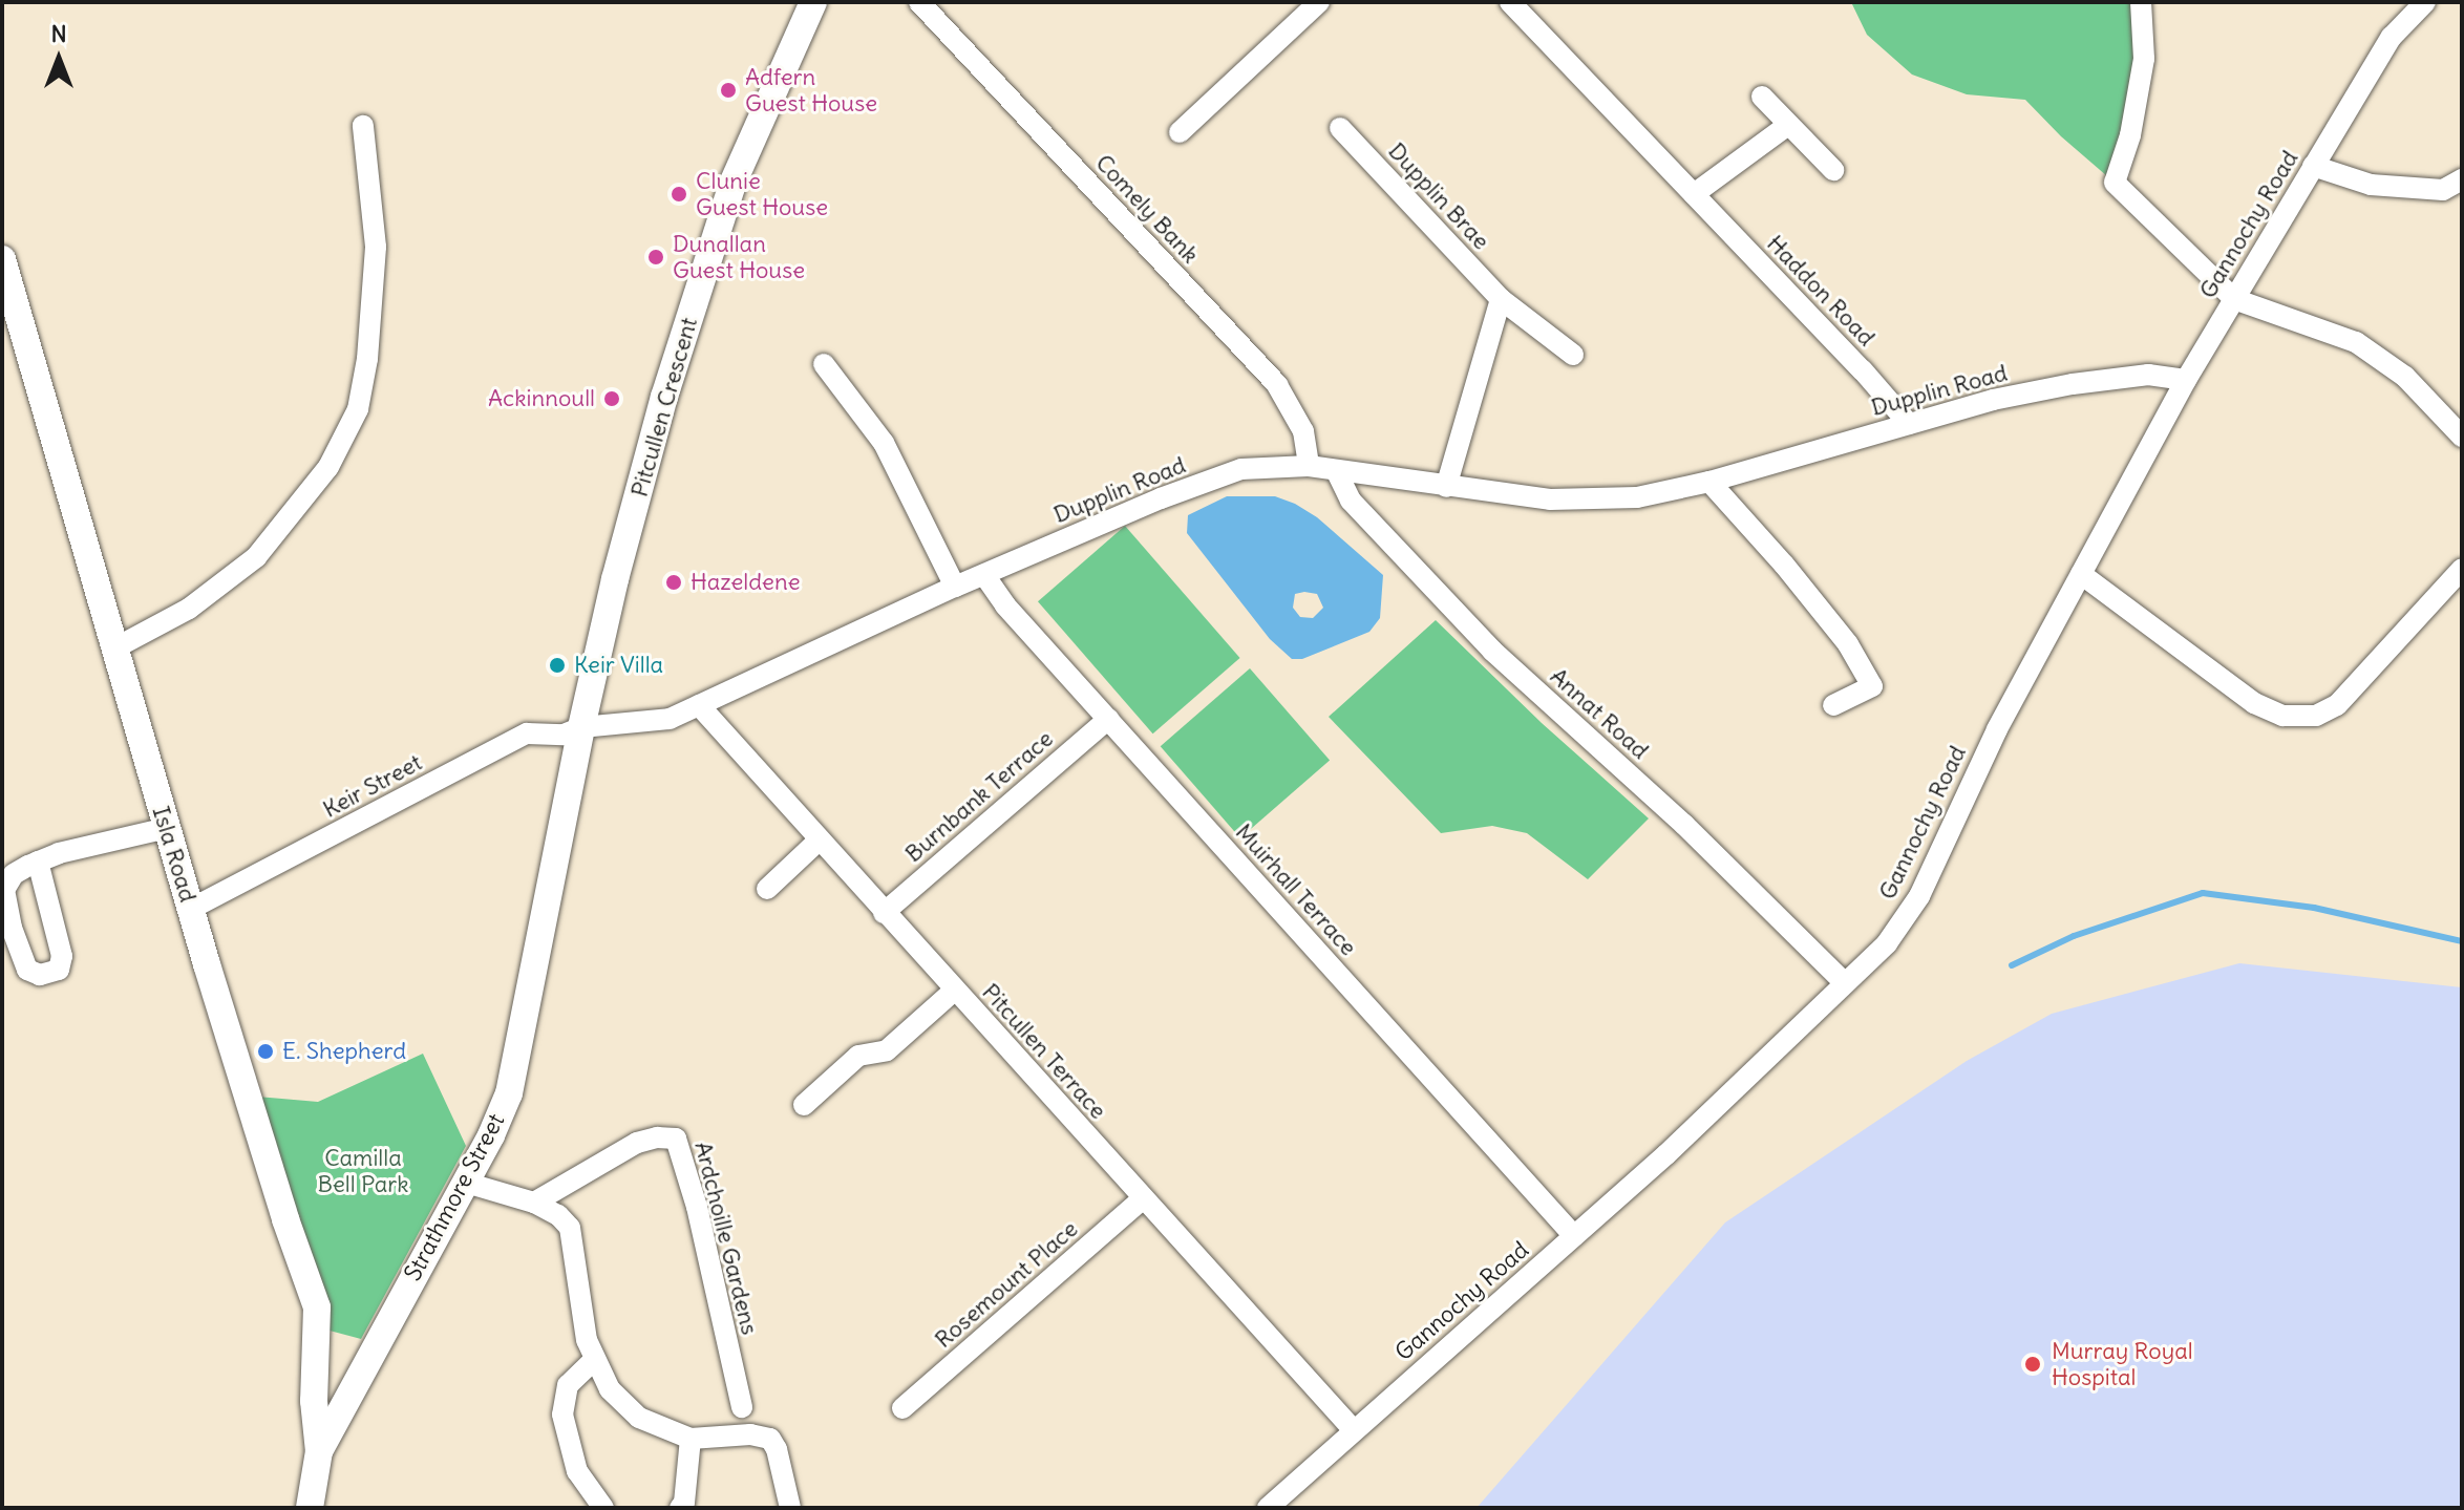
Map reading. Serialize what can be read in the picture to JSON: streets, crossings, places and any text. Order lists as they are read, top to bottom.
{
  "streets": {
    "main road": ["Pitcullen Crescent", "Isla Road", "Strathmore Street"],
    "street": [
      "Dupplin Brae",
      "Comely Bank",
      "Gannochy Road",
      "Haddon Road",
      "Dupplin Road",
      "Annat Road",
      "Keir Street",
      "Burnbank Terrace",
      "Muirhall Terrace",
      "Pitcullen Terrace",
      "Ardchoille Gardens",
      "Rosemount Place"
    ]
  },
  "crossings": [
    ["Comely Bank", "Dupplin Road"],
    ["Gannochy Road", "Dupplin Road"],
    ["Gannochy Road", "Annat Road"],
    ["Gannochy Road", "Muirhall Terrace"],
    ["Gannochy Road", "Pitcullen Terrace"],
    ["Haddon Road", "Dupplin Road"],
    ["Dupplin Road", "Pitcullen Crescent"],
    ["Dupplin Road", "Annat Road"],
    ["Dupplin Road", "Keir Street"],
    ["Dupplin Road", "Muirhall Terrace"],
    ["Dupplin Road", "Pitcullen Terrace"],
    ["Dupplin Road", "Strathmore Street"],
    ["Pitcullen Crescent", "Keir Street"],
    ["Pitcullen Crescent", "Strathmore Street"],
    ["Keir Street", "Isla Road"],
    ["Keir Street", "Strathmore Street"],
    ["Burnbank Terrace", "Muirhall Terrace"],
    ["Burnbank Terrace", "Pitcullen Terrace"],
    ["Isla Road", "Strathmore Street"],
    ["Pitcullen Terrace", "Rosemount Place"]
  ],
  "parks": ["Camilla Bell Park"],
  "places": [
    "Adfern Guest House",
    "Clunie Guest House",
    "Dunallan Guest House",
    "Ackinnoull",
    "Hazeldene",
    "Keir Villa",
    "E. Shepherd",
    "Murray Royal Hospital"
  ],
  "north": "top"
}
